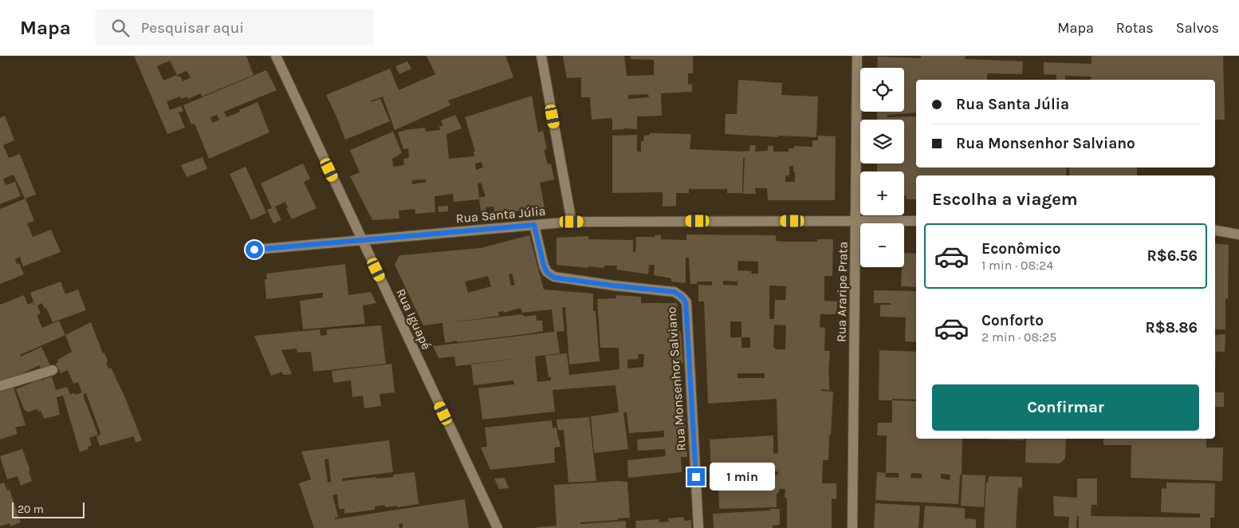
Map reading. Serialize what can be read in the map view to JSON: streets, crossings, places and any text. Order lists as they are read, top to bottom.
{
  "streets": {
    "street": [
      "Rua Santa Júlia",
      "Rua Araripe Prata",
      "Rua Iguapé",
      "Rua Monsenhor Salviano"
    ]
  },
  "crossings": [
    ["Rua Santa Júlia", "Rua Araripe Prata"],
    ["Rua Santa Júlia", "Rua Iguapé"],
    ["Rua Santa Júlia", "Rua Monsenhor Salviano"]
  ],
  "scale_bar": "20 m",
  "page": {
    "header": "Mapa",
    "search": "Pesquisar aqui",
    "nav": ["Mapa", "Rotas", "Salvos"],
    "map_buttons": ["+", "−"],
    "banner": ["Rua Santa Júlia", "Rua Monsenhor Salviano"],
    "heading": "Escolha a viagem",
    "list": [
      {
        "name": "Econômico",
        "note": "1 min · 08:24",
        "value": "R$6.56"
      },
      {
        "name": "Conforto",
        "note": "2 min · 08:25",
        "value": "R$8.86"
      }
    ],
    "buttons": "Confirmar",
    "bubble": "1 min",
    "scale": "20 m"
  }
}
